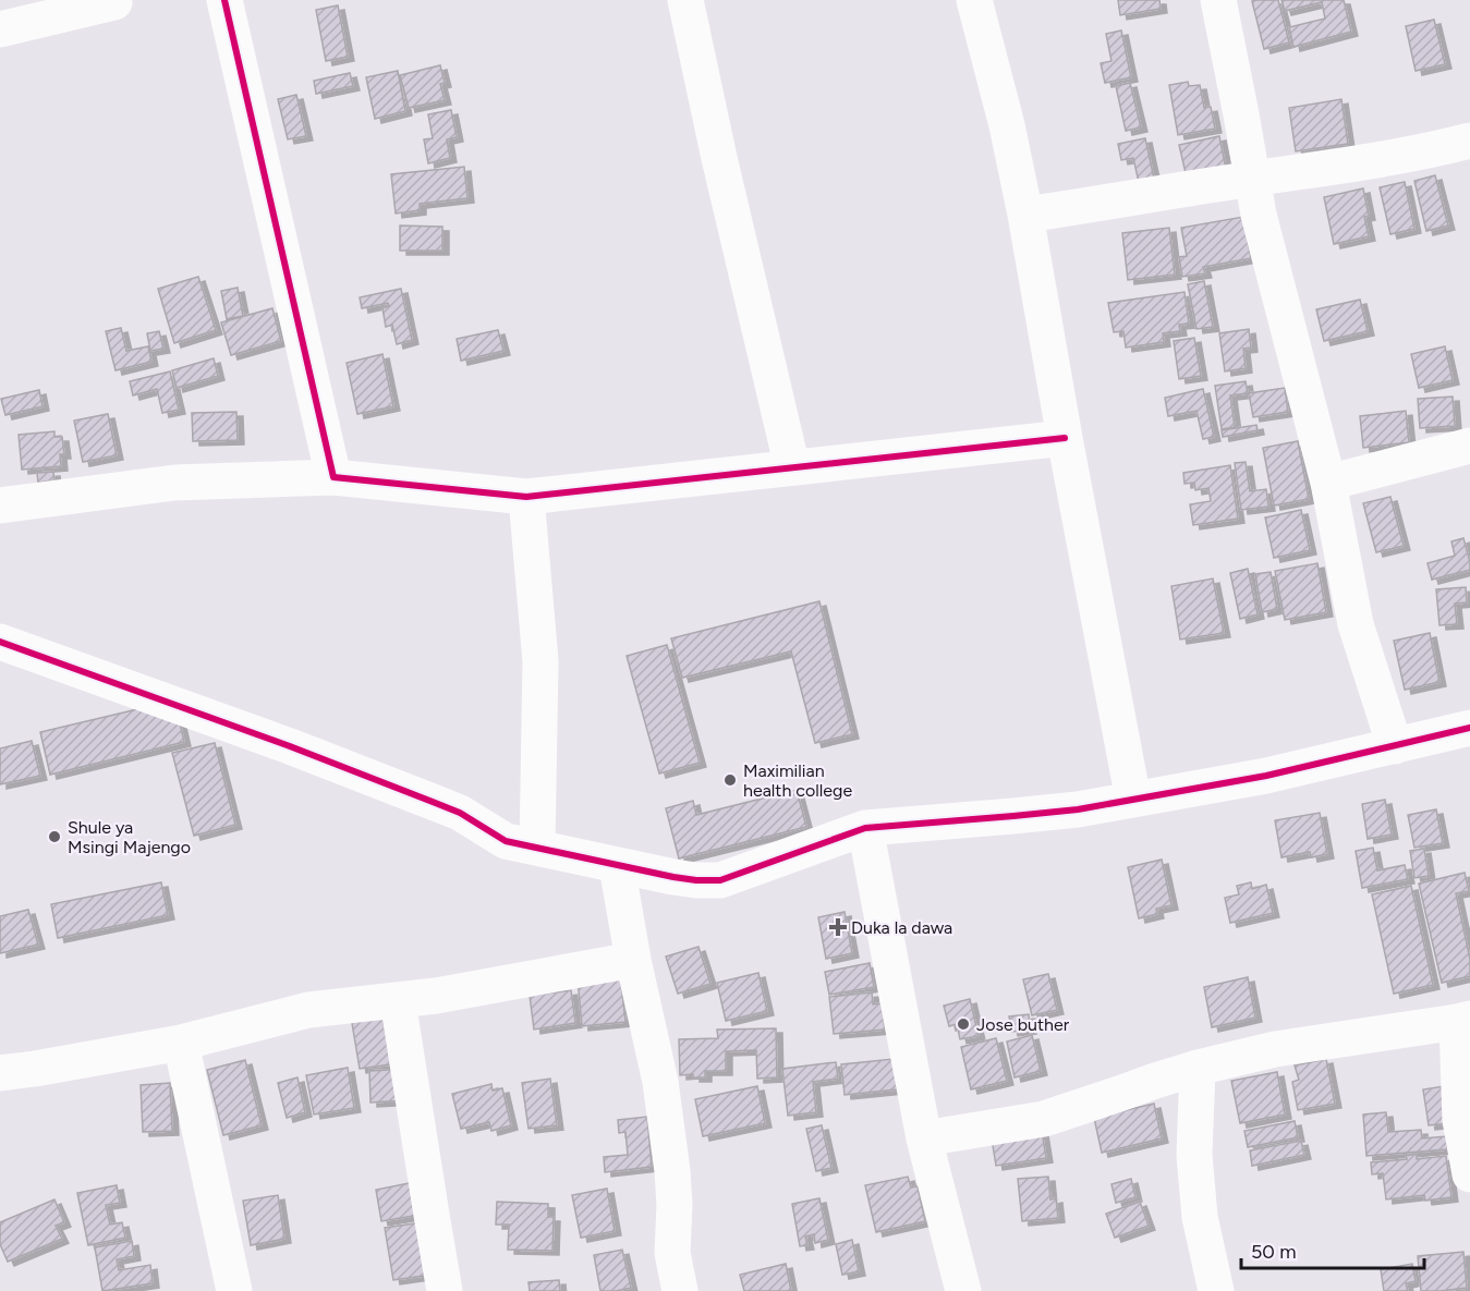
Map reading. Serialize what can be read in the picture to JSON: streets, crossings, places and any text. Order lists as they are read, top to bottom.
{
  "places": {
    "other": ["Maximilian health college", "Shule ya Msingi Majengo", "Jose buther"],
    "health": ["Duka la dawa"]
  },
  "scale_bar": "50 m"
}
